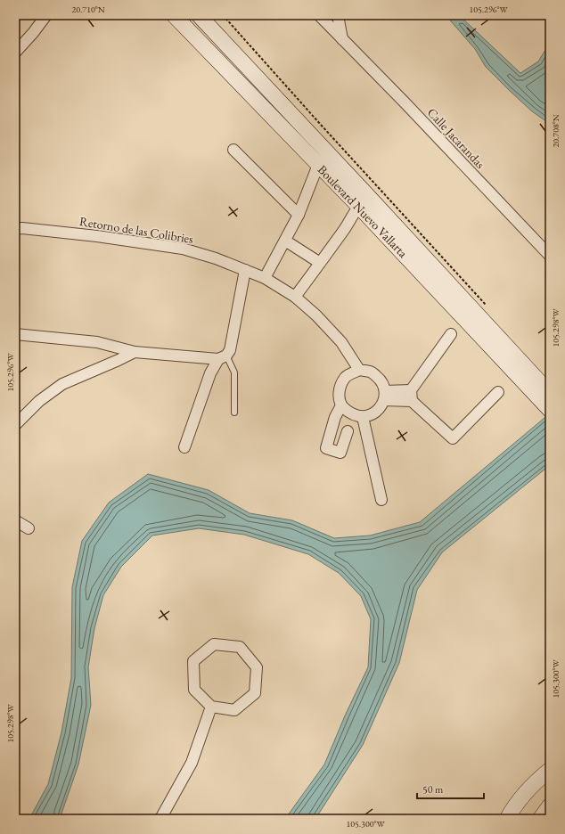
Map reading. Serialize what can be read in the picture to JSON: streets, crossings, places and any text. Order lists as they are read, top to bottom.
{
  "streets": {
    "main road": ["Boulevard Nuevo Vallarta"],
    "street": ["Calle Jacarandas", "Retorno de las Colibries"]
  },
  "scale_bar": "50 m",
  "coordinates": [
    "20.710°N",
    "105.296°W",
    "20.708°N",
    "105.298°W",
    "105.300°W"
  ]
}
